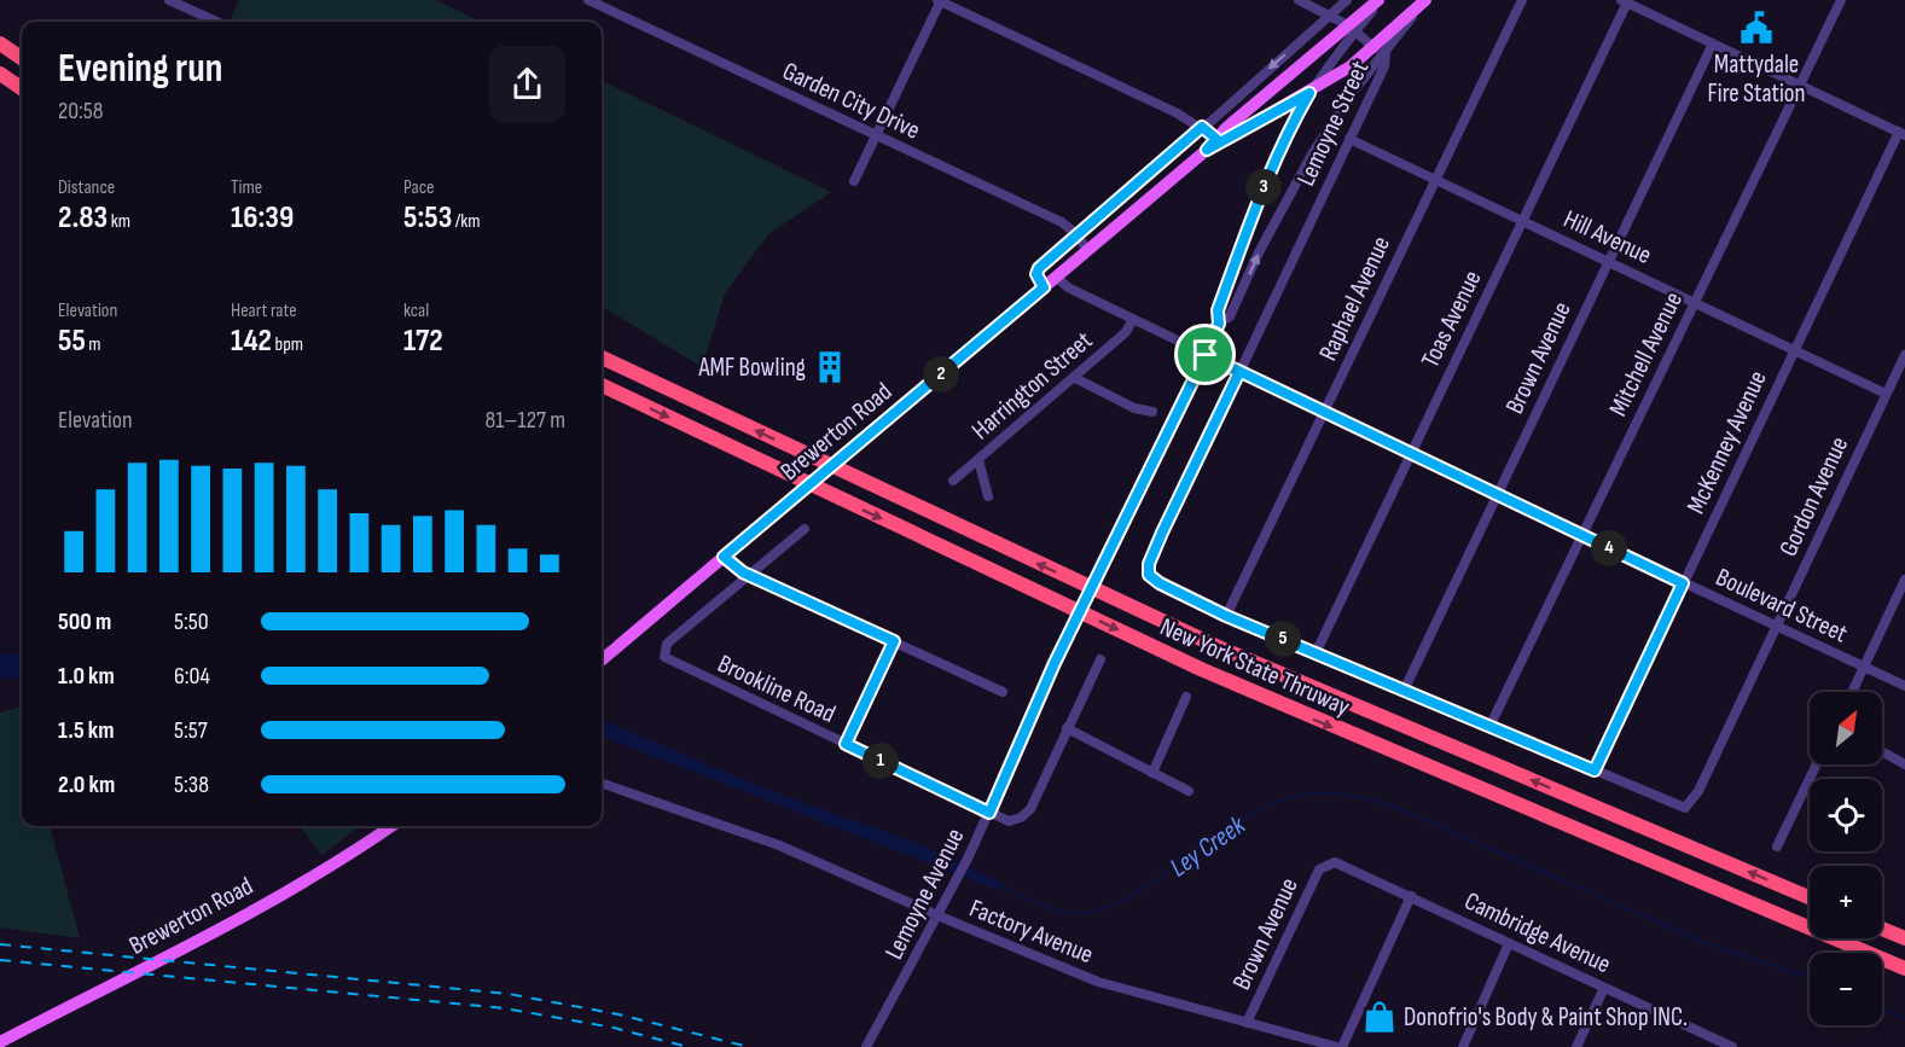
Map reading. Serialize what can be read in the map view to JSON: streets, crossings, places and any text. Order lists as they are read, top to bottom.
{
  "streets": {
    "highway": ["New York State Thruway"],
    "main road": ["Brewerton Road"],
    "street": [
      "Garden City Drive",
      "Lemoyne Street",
      "Hill Avenue",
      "Raphael Avenue",
      "Toas Avenue",
      "Mitchell Avenue",
      "Brown Avenue",
      "Harrington Street",
      "McKenney Avenue",
      "Gordon Avenue",
      "Boulevard Street",
      "Brookline Road",
      "Lemoyne Avenue",
      "Factory Avenue",
      "Cambridge Avenue"
    ]
  },
  "crossings": [
    ["Garden City Drive", "Brewerton Road"],
    ["Lemoyne Street", "Hill Avenue"],
    ["Lemoyne Street", "Raphael Avenue"],
    ["Lemoyne Street", "Brewerton Road"],
    ["Lemoyne Street", "Boulevard Street"],
    ["Lemoyne Street", "Lemoyne Avenue"],
    ["Hill Avenue", "Raphael Avenue"],
    ["Hill Avenue", "Toas Avenue"],
    ["Hill Avenue", "Mitchell Avenue"],
    ["Hill Avenue", "Brown Avenue"],
    ["Hill Avenue", "McKenney Avenue"],
    ["Hill Avenue", "Gordon Avenue"],
    ["Raphael Avenue", "Boulevard Street"],
    ["Toas Avenue", "Boulevard Street"],
    ["Mitchell Avenue", "Boulevard Street"],
    ["Brown Avenue", "Boulevard Street"],
    ["Brown Avenue", "Factory Avenue"],
    ["Brown Avenue", "Cambridge Avenue"],
    ["Harrington Street", "Boulevard Street"],
    ["Brewerton Road", "Boulevard Street"],
    ["Brewerton Road", "Lemoyne Avenue"],
    ["McKenney Avenue", "Gordon Avenue"],
    ["McKenney Avenue", "Boulevard Street"],
    ["Gordon Avenue", "Boulevard Street"],
    ["Boulevard Street", "Lemoyne Avenue"],
    ["Brookline Road", "Lemoyne Avenue"],
    ["Lemoyne Avenue", "Factory Avenue"]
  ],
  "water": ["Ley Creek"],
  "places": {
    "public building": ["Mattydale Fire Station"],
    "building": ["AMF Bowling"],
    "shop": ["Donofrio's Body & Paint Shop INC."]
  },
  "north": "top right",
  "page": {
    "heading": ["Evening run", "20:58"],
    "stats": [
      ["Distance", "2.83 km"],
      ["Time", "16:39"],
      ["Pace", "5:53 /km"],
      ["Elevation", "55 m"],
      ["Heart rate", "142 bpm"],
      ["kcal", "172"]
    ],
    "pins": [
      "3",
      "2",
      "4",
      "5",
      "1"
    ],
    "chart": ["Elevation", "81–127 m"],
    "list": [
      {
        "name": "500 m",
        "note": "5:50"
      },
      {
        "name": "1.0 km",
        "note": "6:04"
      },
      {
        "name": "1.5 km",
        "note": "5:57"
      },
      {
        "name": "2.0 km",
        "note": "5:38"
      }
    ],
    "map_buttons": ["+", "−"]
  }
}
